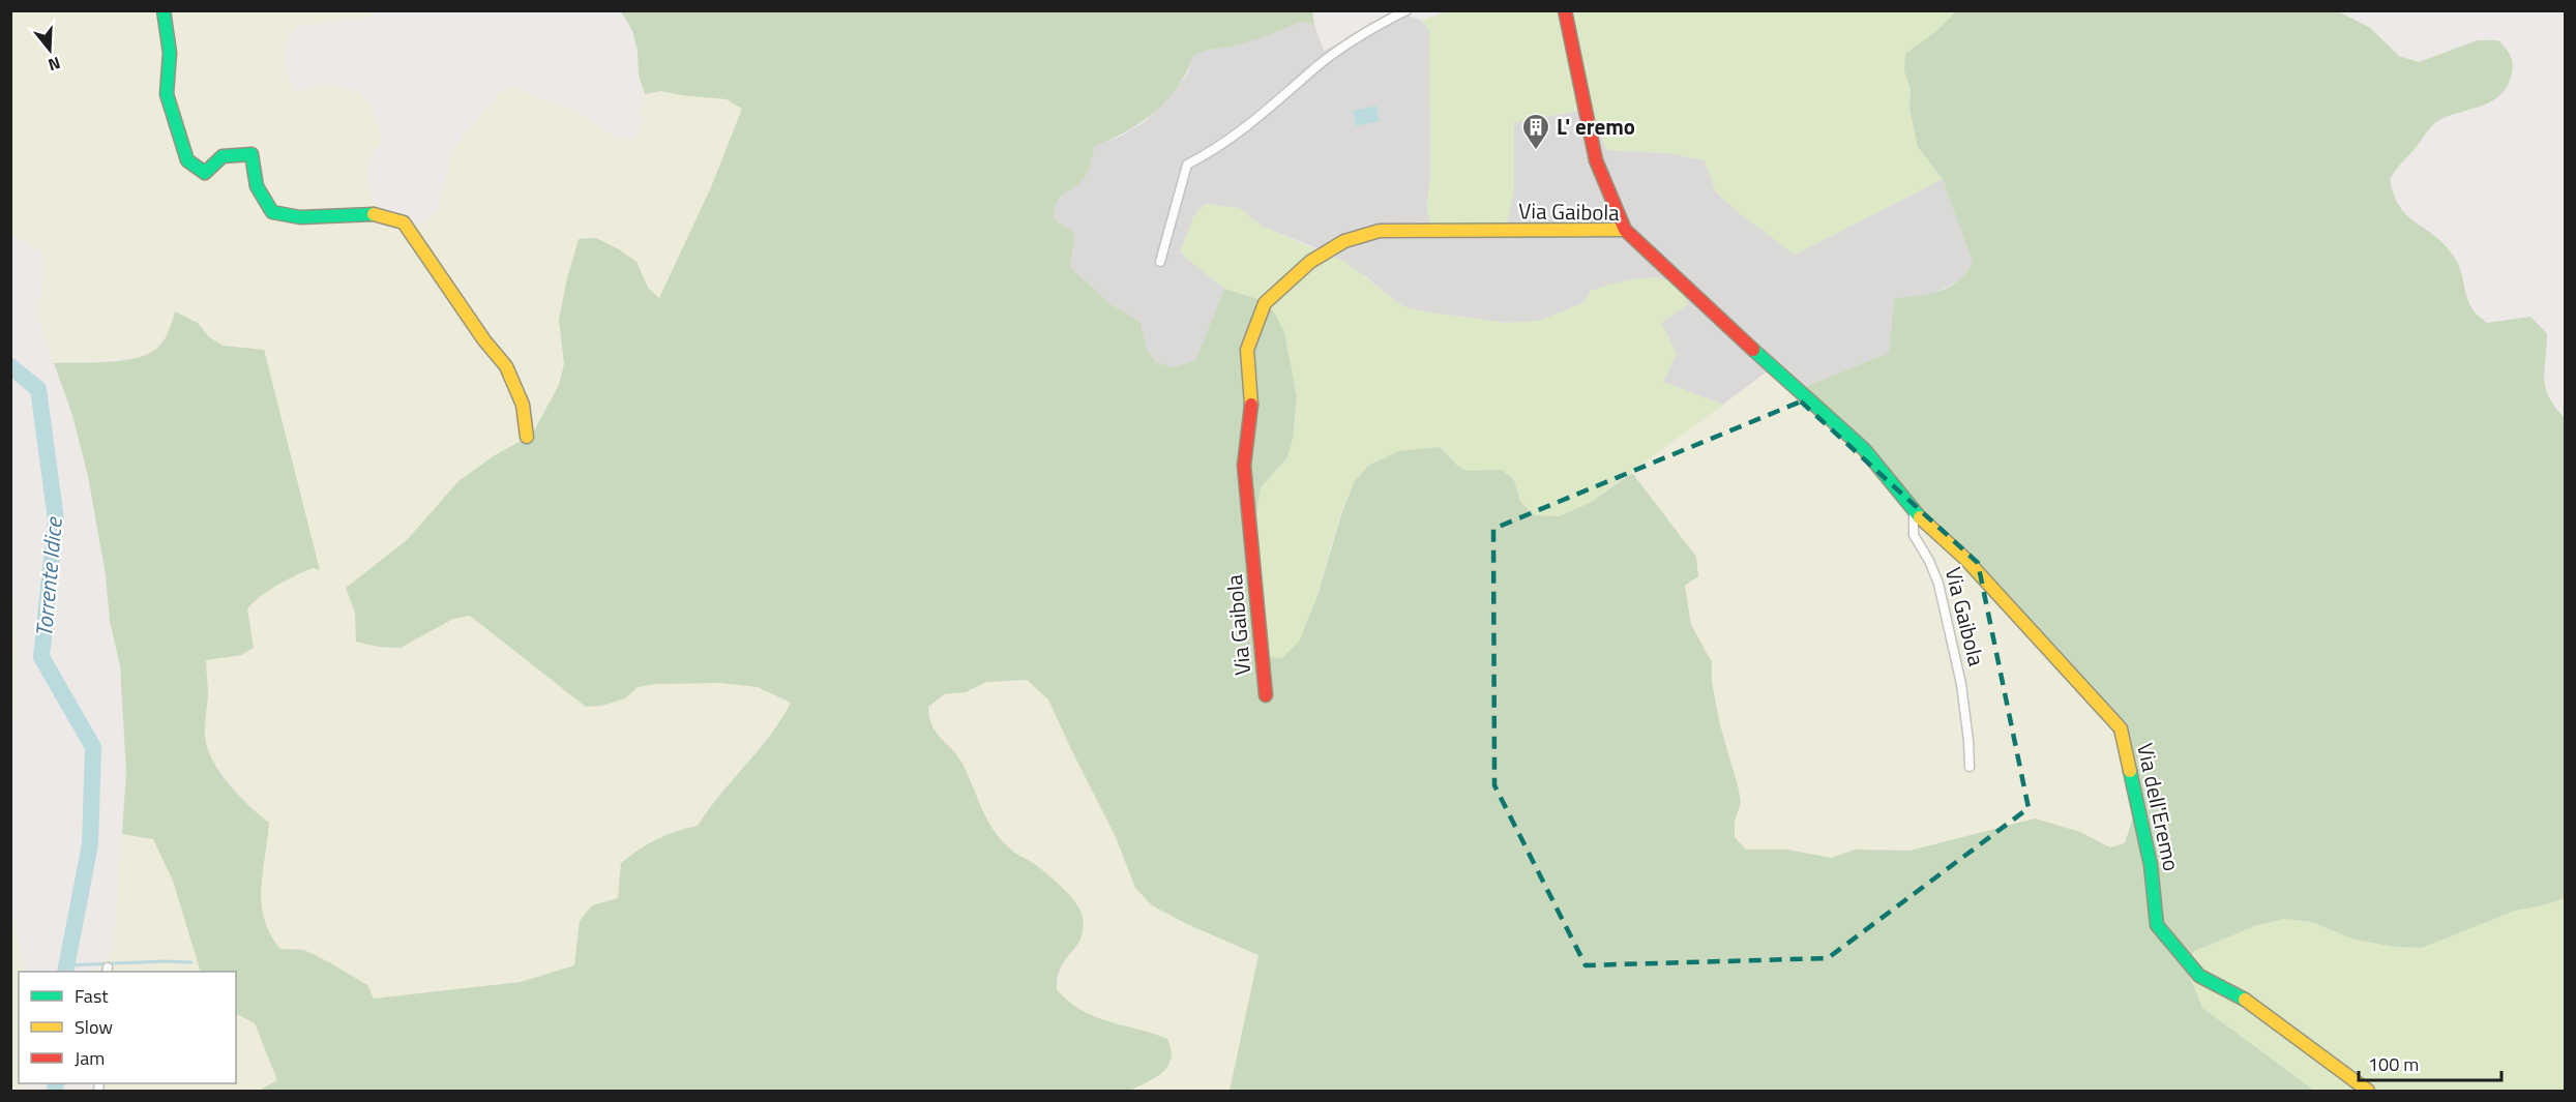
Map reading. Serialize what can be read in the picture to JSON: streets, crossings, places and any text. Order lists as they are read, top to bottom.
{
  "streets": {
    "street": ["Via Gaibola", "Via dell'Eremo"]
  },
  "crossings": [
    ["Via Gaibola", "Via dell'Eremo"]
  ],
  "water": ["Torrente Idice"],
  "places": {
    "building": ["L' eremo"]
  },
  "legend": ["Fast", "Slow", "Jam"],
  "scale_bar": "100 m",
  "north": "bottom"
}
